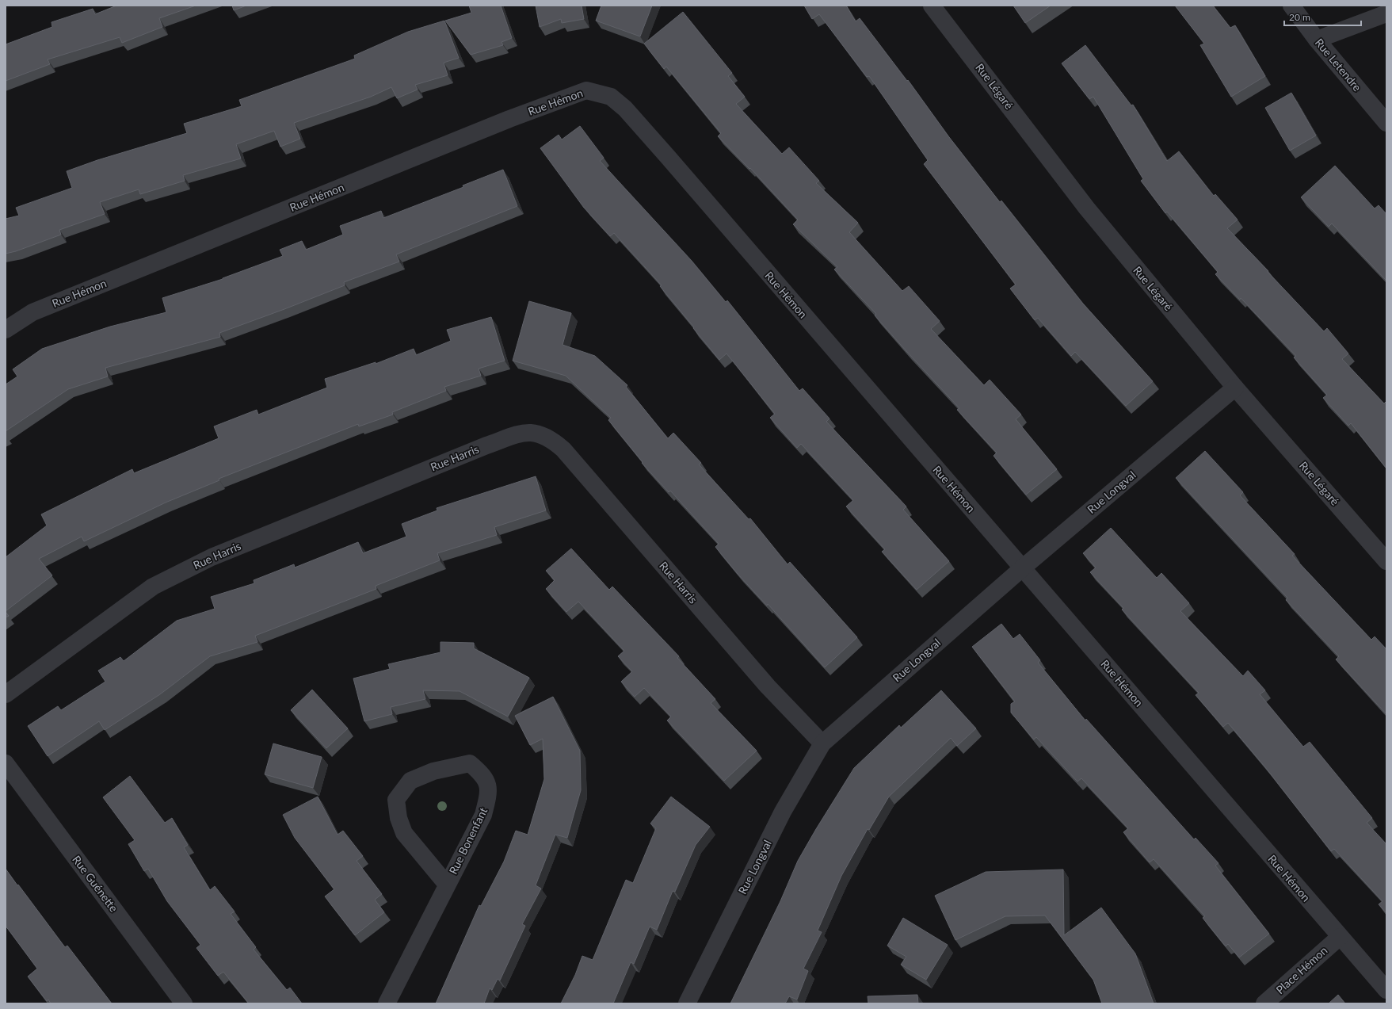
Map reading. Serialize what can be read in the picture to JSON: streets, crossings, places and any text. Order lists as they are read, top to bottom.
{
  "streets": {
    "street": [
      "Rue Letendre",
      "Rue Légaré",
      "Rue Hémon",
      "Rue Harris",
      "Rue Longval",
      "Rue Bonenfant",
      "Rue Guénette",
      "Place Hémon"
    ]
  },
  "crossings": [
    ["Rue Légaré", "Rue Longval"],
    ["Rue Hémon", "Rue Longval"],
    ["Rue Hémon", "Place Hémon"],
    ["Rue Harris", "Rue Longval"]
  ],
  "scale_bar": "20 m"
}
